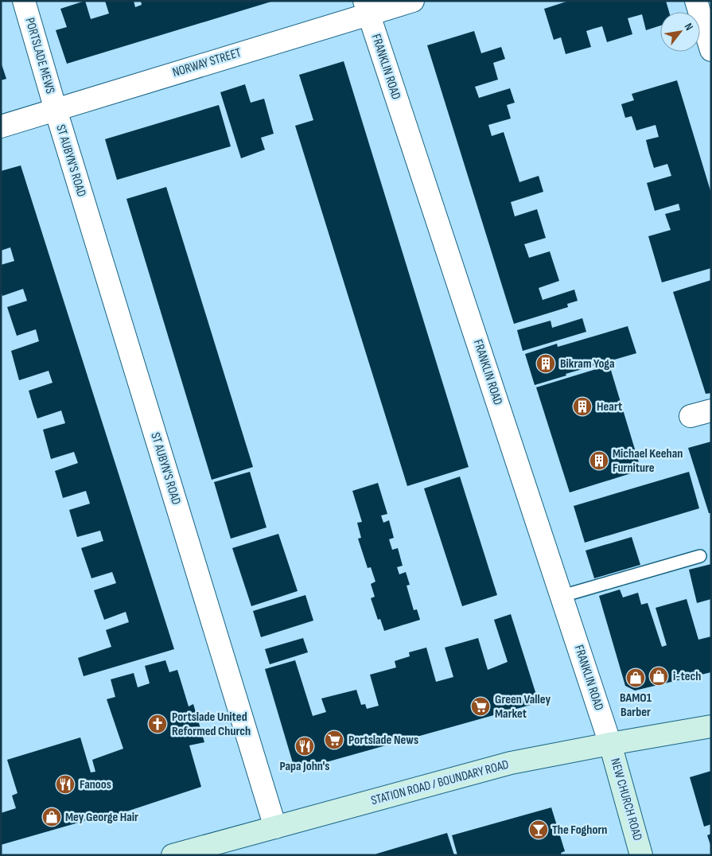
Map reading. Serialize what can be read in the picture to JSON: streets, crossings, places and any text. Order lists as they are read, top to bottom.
{
  "streets": {
    "main road": ["STATION ROAD / BOUNDARY ROAD", "NEW CHURCH ROAD"],
    "street": [
      "PORTSLADE MEWS",
      "NORWAY STREET",
      "FRANKLIN ROAD",
      "ST AUBYN'S ROAD"
    ]
  },
  "crossings": [
    ["PORTSLADE MEWS", "NORWAY STREET"],
    ["PORTSLADE MEWS", "ST AUBYN'S ROAD"],
    ["NORWAY STREET", "FRANKLIN ROAD"],
    ["NORWAY STREET", "ST AUBYN'S ROAD"],
    ["FRANKLIN ROAD", "STATION ROAD / BOUNDARY ROAD"],
    ["FRANKLIN ROAD", "NEW CHURCH ROAD"],
    ["ST AUBYN'S ROAD", "STATION ROAD / BOUNDARY ROAD"],
    ["STATION ROAD / BOUNDARY ROAD", "NEW CHURCH ROAD"]
  ],
  "places": {
    "building": ["Bikram Yoga", "Heart", "Michael Keehan Furniture"],
    "shop": ["i-tech", "BAMO1 Barber", "Mey George Hair"],
    "supermarket": ["Green Valley Market", "Portslade News"],
    "church": ["Portslade United Reformed Church"],
    "restaurant": ["Papa John's", "Fanoos"],
    "bar": ["The Foghorn"]
  },
  "north": "top right"
}
